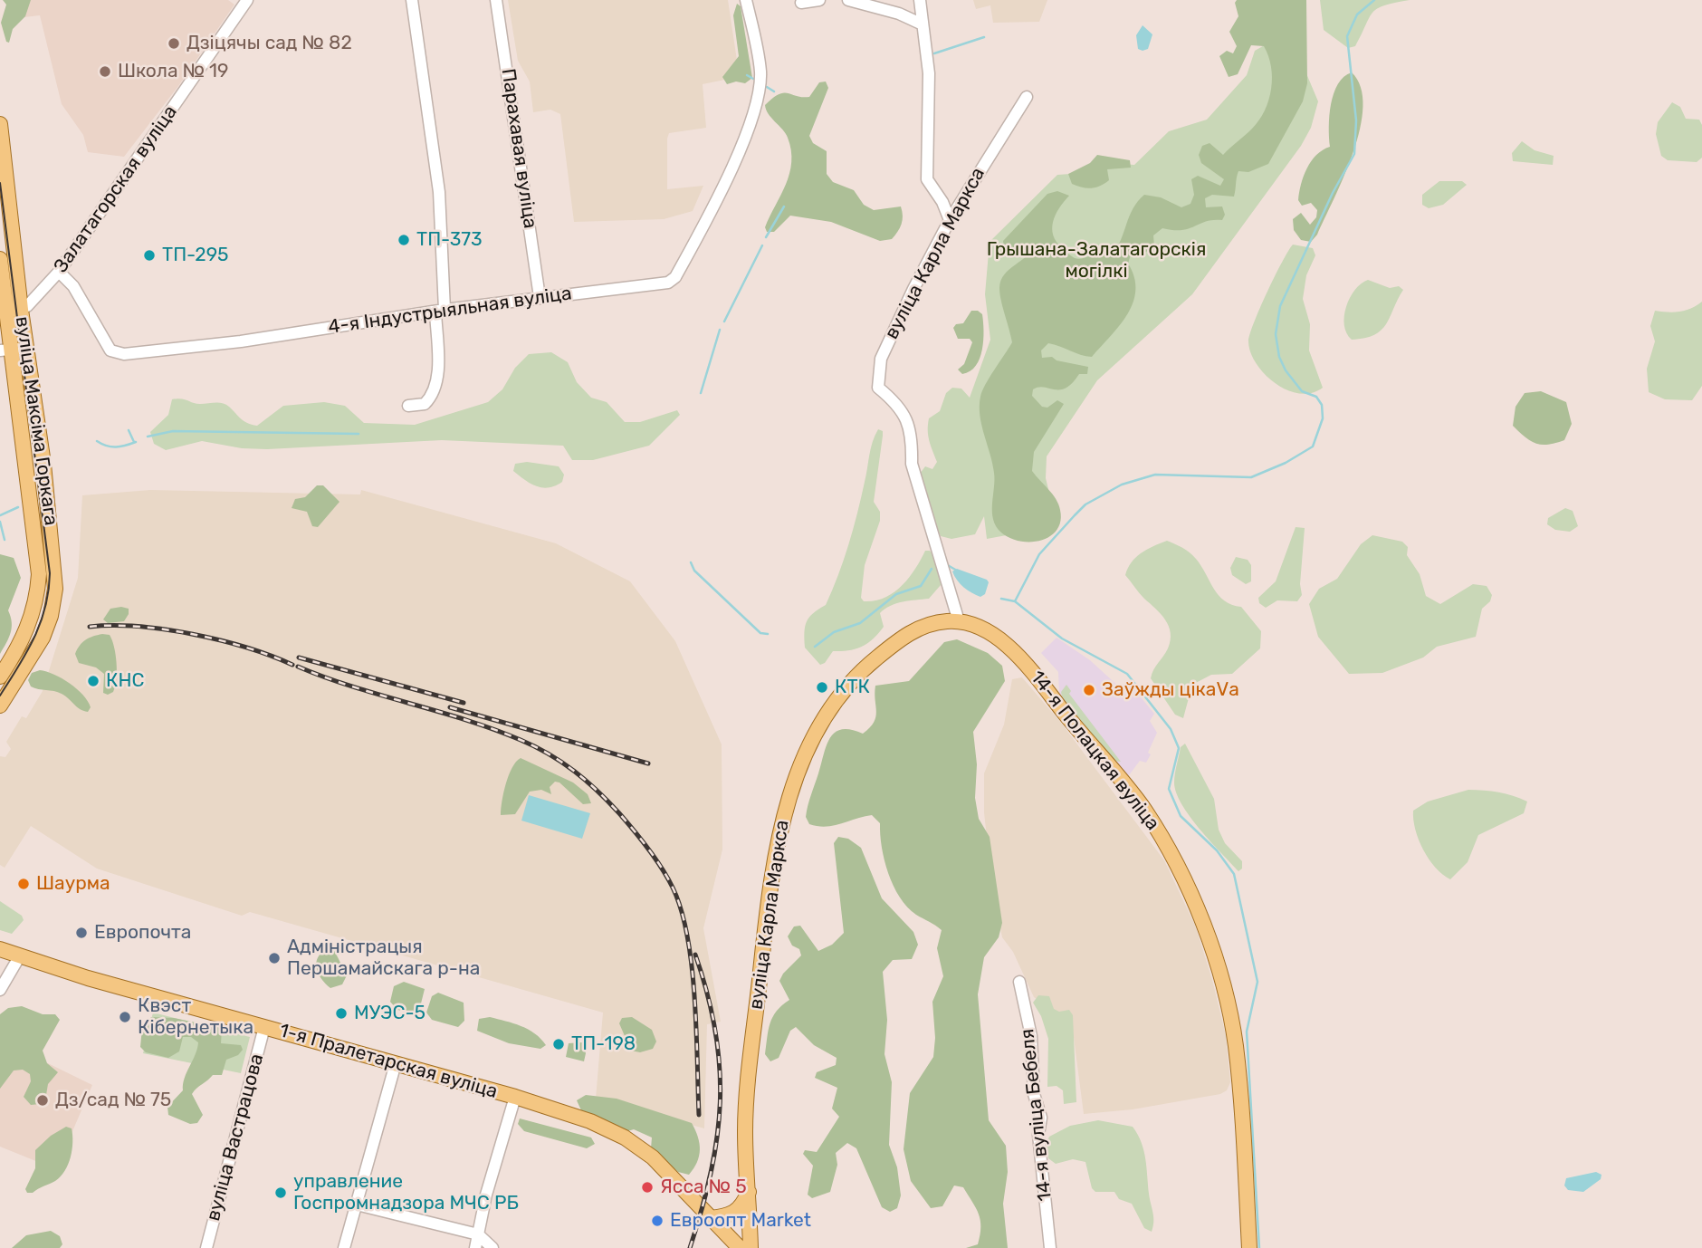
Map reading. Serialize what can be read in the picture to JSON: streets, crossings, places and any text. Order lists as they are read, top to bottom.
{
  "streets": {
    "main road": [
      "вуліца Карла Маркса",
      "вуліца Максіма Горкага",
      "14-я Полацкая вуліца",
      "1-я Пралетарская вуліца"
    ],
    "street": [
      "Парахавая вуліца",
      "Залатагорская вуліца",
      "4-я Індустрыяльная вуліца",
      "14-я вуліца Бебеля",
      "вуліца Вастрацова"
    ]
  },
  "crossings": [
    ["Парахавая вуліца", "4-я Індустрыяльная вуліца"],
    ["Залатагорская вуліца", "4-я Індустрыяльная вуліца"],
    ["Залатагорская вуліца", "вуліца Максіма Горкага"],
    ["вуліца Карла Маркса", "14-я Полацкая вуліца"],
    ["1-я Пралетарская вуліца", "вуліца Вастрацова"]
  ],
  "parks": ["Грышана-Залатагорскія могілкі"],
  "places": [
    "Дзіцячы сад № 82",
    "Школа № 19",
    "ТП-373",
    "ТП-295",
    "КНС",
    "КТК",
    "Заўжды цікаVа",
    "Шаурма",
    "Европочта",
    "Адміністрацыя Першамайскага р-на",
    "МУЭС-5",
    "Квэст Кібернетыка",
    "ТП-198",
    "Дз/сад № 75",
    "Ясса № 5",
    "управление Госпромнадзора МЧС РБ",
    "Евроопт Market"
  ]
}
